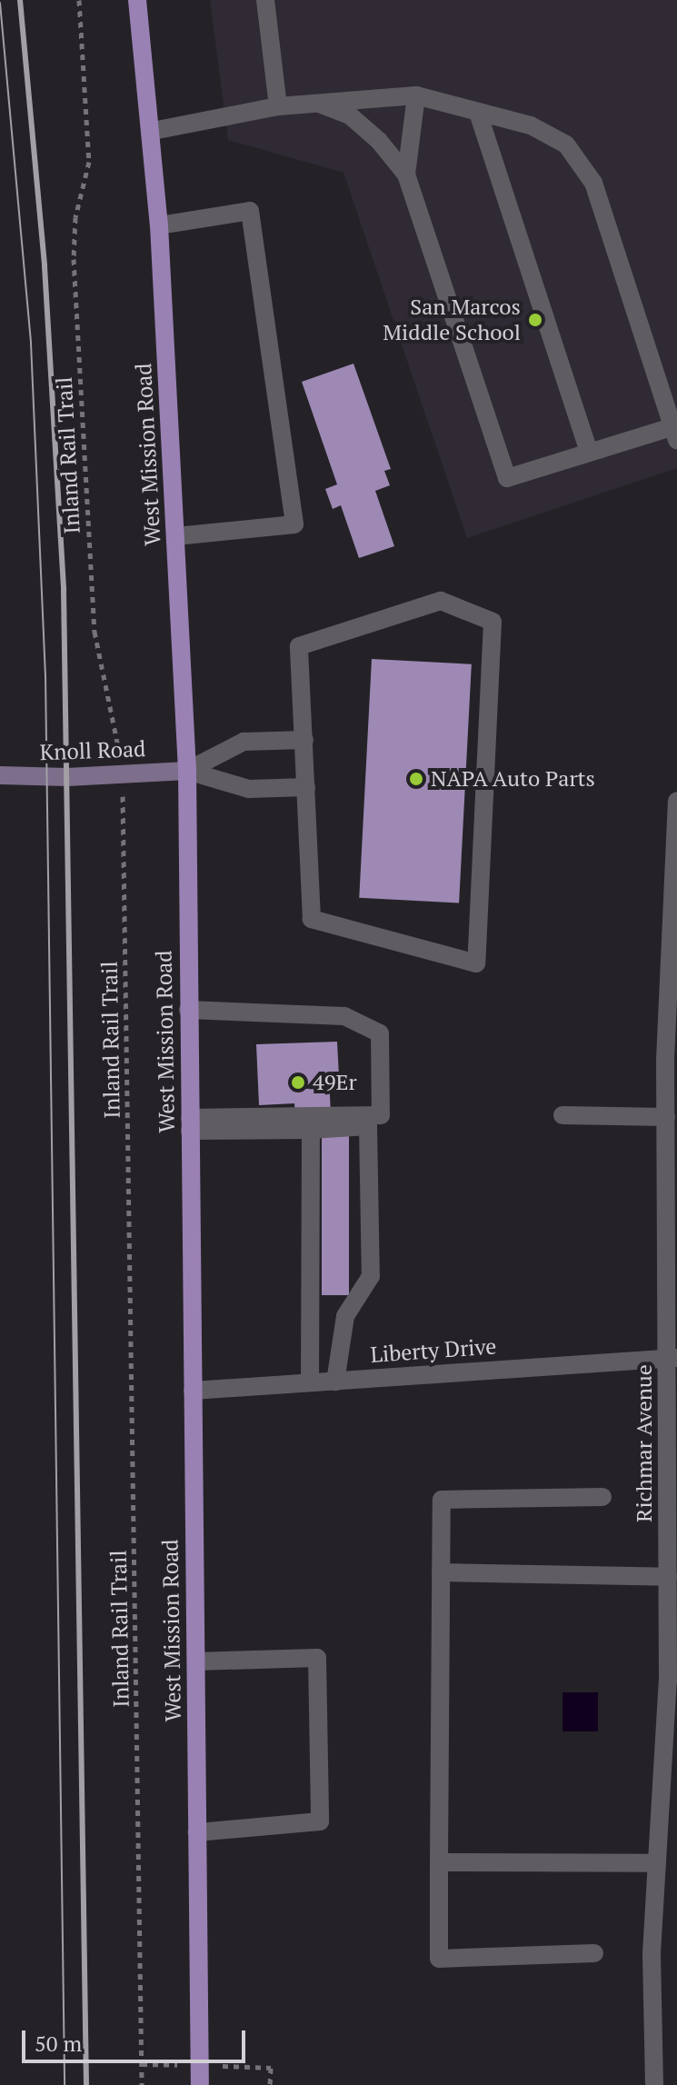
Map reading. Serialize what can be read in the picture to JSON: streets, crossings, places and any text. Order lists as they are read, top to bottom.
{
  "streets": {
    "main road": ["West Mission Road", "Knoll Road"],
    "street": ["Liberty Drive", "Richmar Avenue"],
    "path": ["Inland Rail Trail"]
  },
  "crossings": [
    ["West Mission Road", "Knoll Road"],
    ["West Mission Road", "Liberty Drive"],
    ["Inland Rail Trail", "Knoll Road"],
    ["Liberty Drive", "Richmar Avenue"]
  ],
  "places": ["San Marcos Middle School", "NAPA Auto Parts", "49Er"],
  "scale_bar": "50 m"
}
